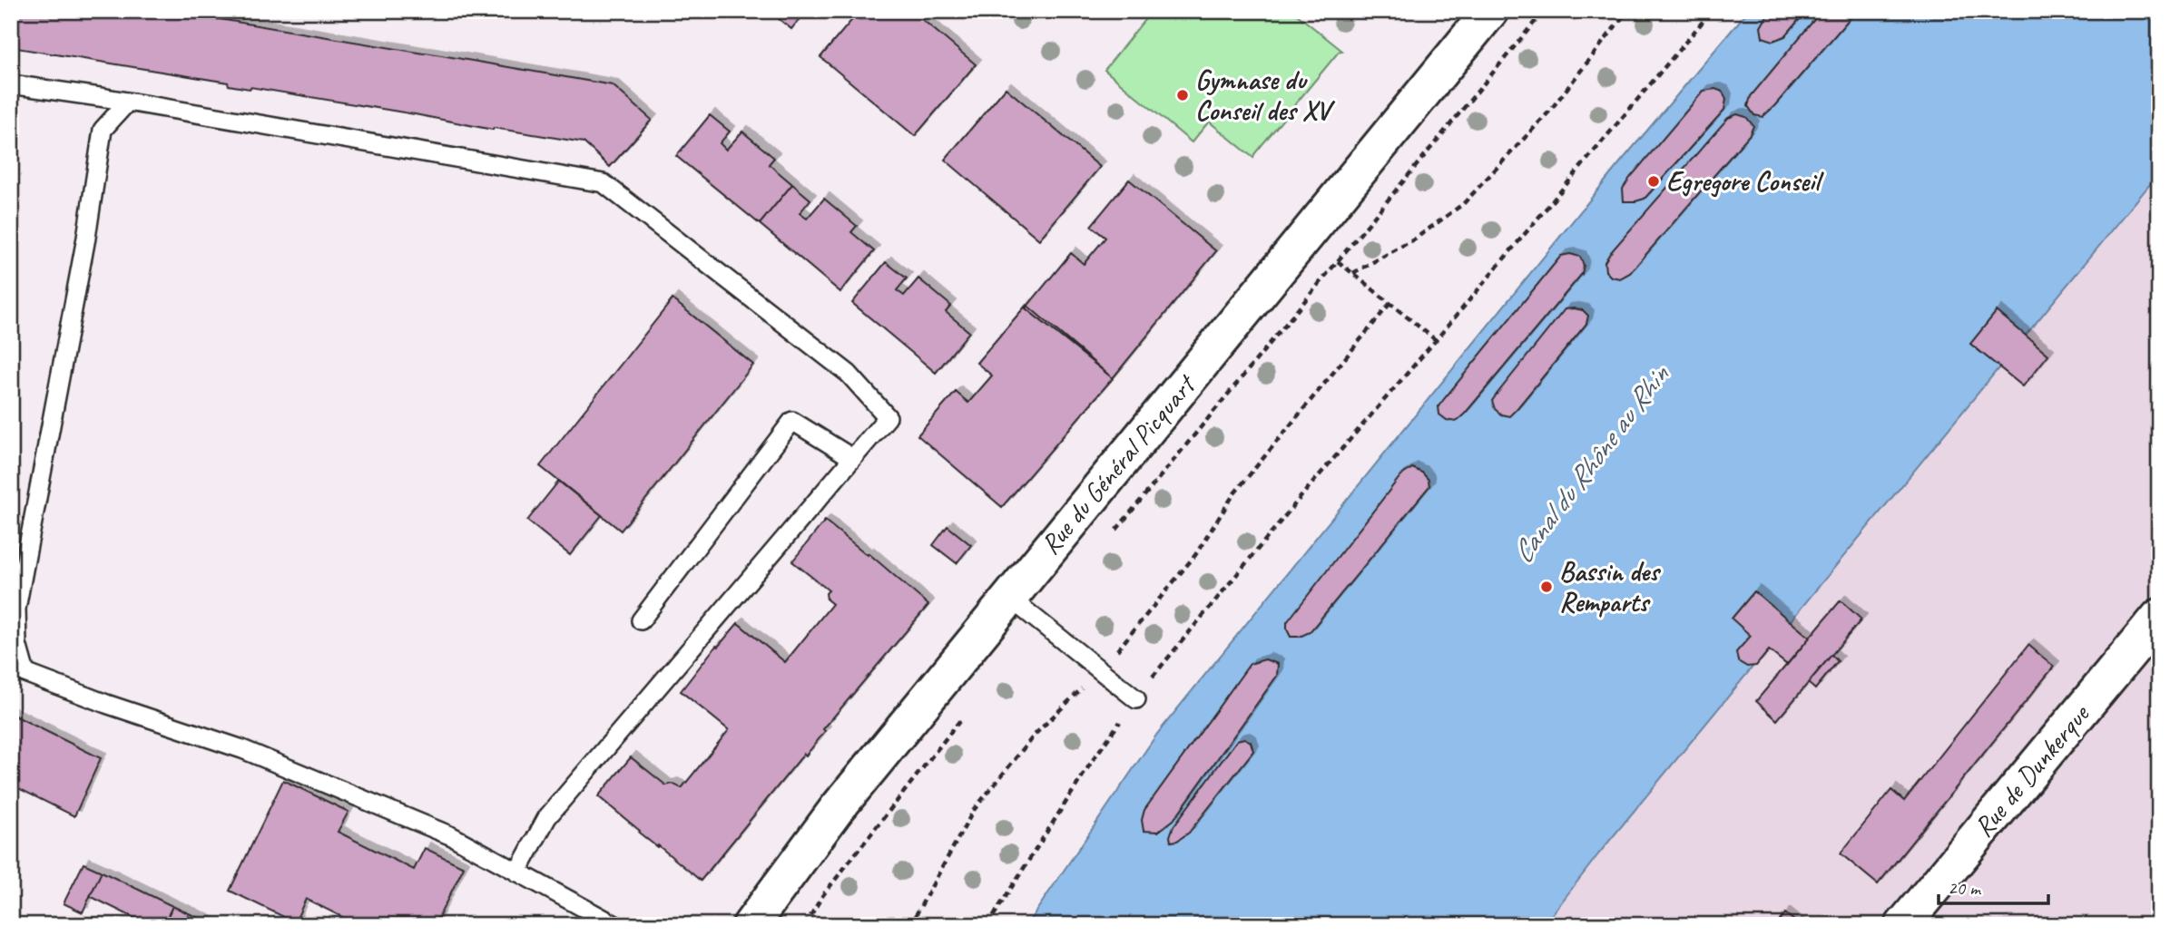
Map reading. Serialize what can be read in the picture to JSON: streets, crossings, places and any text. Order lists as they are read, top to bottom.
{
  "streets": {
    "main road": ["Rue du Général Picquart", "Rue de Dunkerque"]
  },
  "water": ["Canal du Rhône au Rhin"],
  "places": ["Gymnase du Conseil des XV", "Egregore Conseil", "Bassin des Remparts"],
  "scale_bar": "20 m"
}
